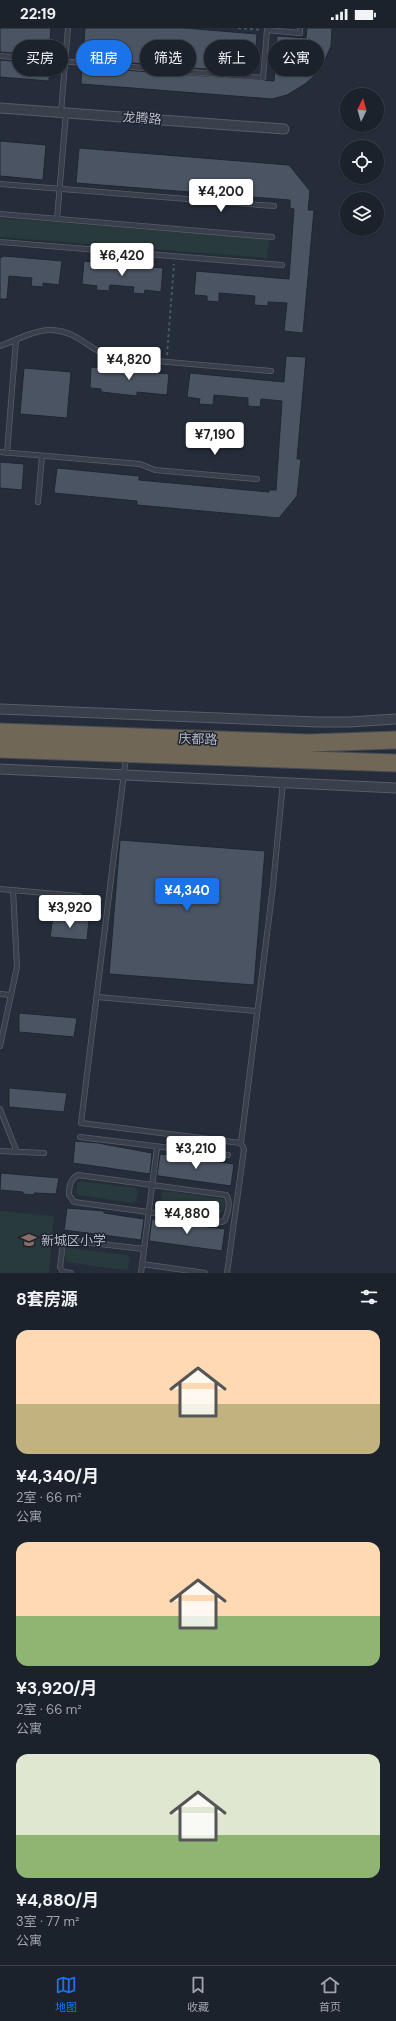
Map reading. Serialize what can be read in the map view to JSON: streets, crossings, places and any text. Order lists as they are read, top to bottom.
{
  "streets": {
    "highway": ["庆都路"],
    "street": ["龙腾路"]
  },
  "places": {
    "school or university": ["新城区小学"]
  },
  "north": "top",
  "page": {
    "status": "22:19",
    "chip": [
      "买房",
      "租房",
      "筛选",
      "新上",
      "公寓"
    ],
    "price": [
      "¥4,200",
      "¥6,420",
      "¥4,820",
      "¥7,190",
      "¥4,340",
      "¥3,920",
      "¥3,210",
      "¥4,880"
    ],
    "heading": "8套房源",
    "list": [
      {
        "name": "¥4,340/月",
        "note": "2室 · 66 m² · 公寓"
      },
      {
        "name": "¥3,920/月",
        "note": "2室 · 66 m² · 公寓"
      },
      {
        "name": "¥4,880/月",
        "note": "3室 · 77 m² · 公寓"
      }
    ],
    "tabs": ["地图", "收藏", "首页"]
  }
}
